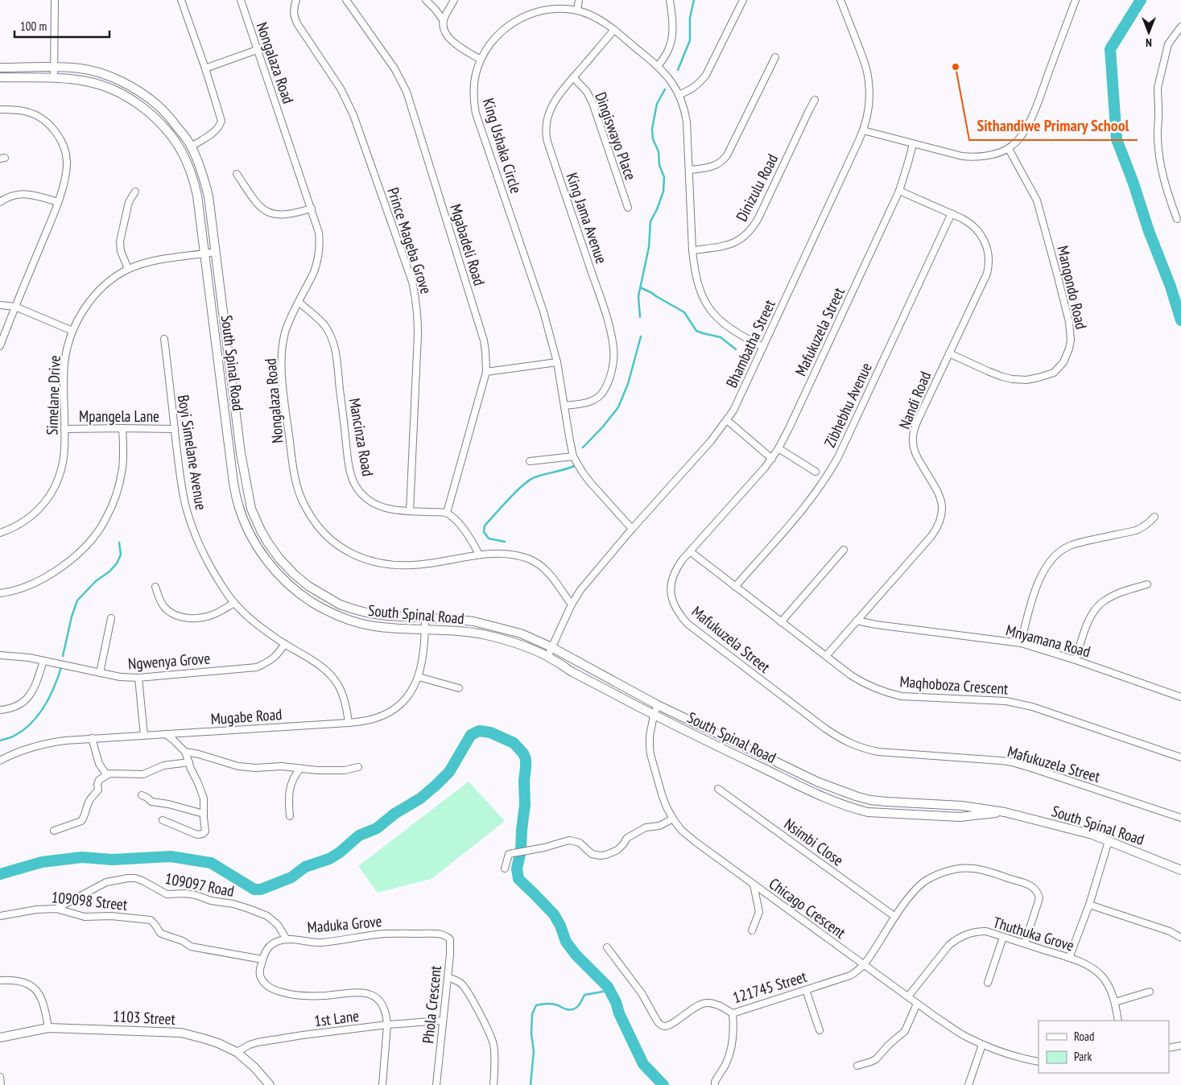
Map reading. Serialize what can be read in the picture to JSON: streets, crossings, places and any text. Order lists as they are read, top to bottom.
{
  "streets": {
    "street": [
      "Nongalaza Road",
      "Dingiswayo Place",
      "King Ushaka Circle",
      "Dinizulu Road",
      "King Jama Avenue",
      "Prince Mageba Grove",
      "Mgabadeli Road",
      "Manqondo Road",
      "Mafukuzela Street",
      "Bhambatha Street",
      "South Spinal Road",
      "Simelane Drive",
      "Nandi Road",
      "Zibhebhu Avenue",
      "Mpangela Lane",
      "Mancinza Road",
      "Boyi Simelane Avenue",
      "Mnyamana Road",
      "Ngwenya Grove",
      "Maqhoboza Crescent",
      "Mugabe Road",
      "Nsimbi Close",
      "109097 Road",
      "109098 Street",
      "Chicago Crescent",
      "Maduka Grove",
      "Thuthuka Grove",
      "121745 Street",
      "Phola Crescent",
      "1103 Street",
      "1st Lane"
    ]
  },
  "crossings": [
    ["Nongalaza Road", "Bhambatha Street"],
    ["Nongalaza Road", "Mancinza Road"],
    ["Dingiswayo Place", "King Jama Avenue"],
    ["King Ushaka Circle", "Dinizulu Road"],
    ["King Ushaka Circle", "King Jama Avenue"],
    ["King Ushaka Circle", "Bhambatha Street"],
    ["Prince Mageba Grove", "Mancinza Road"],
    ["Mgabadeli Road", "Mancinza Road"],
    ["Manqondo Road", "Nandi Road"],
    ["Mafukuzela Street", "Nandi Road"],
    ["Mafukuzela Street", "Maqhoboza Crescent"],
    ["Bhambatha Street", "South Spinal Road"],
    ["South Spinal Road", "Simelane Drive"],
    ["South Spinal Road", "Mugabe Road"],
    ["South Spinal Road", "Chicago Crescent"],
    ["Simelane Drive", "Mpangela Lane"],
    ["Nandi Road", "Zibhebhu Avenue"],
    ["Nandi Road", "Mnyamana Road"],
    ["Nandi Road", "Maqhoboza Crescent"],
    ["Zibhebhu Avenue", "Maqhoboza Crescent"],
    ["Mpangela Lane", "Boyi Simelane Avenue"],
    ["Boyi Simelane Avenue", "Ngwenya Grove"],
    ["Boyi Simelane Avenue", "Mugabe Road"],
    ["109097 Road", "109098 Street"],
    ["109097 Road", "Maduka Grove"],
    ["109098 Street", "Maduka Grove"],
    ["Chicago Crescent", "Thuthuka Grove"],
    ["Chicago Crescent", "121745 Street"],
    ["Maduka Grove", "Phola Crescent"],
    ["Phola Crescent", "1st Lane"],
    ["1103 Street", "1st Lane"]
  ],
  "places": ["Sithandiwe Primary School"],
  "legend": ["Road", "Park"],
  "scale_bar": "100 m",
  "north": "bottom"
}
